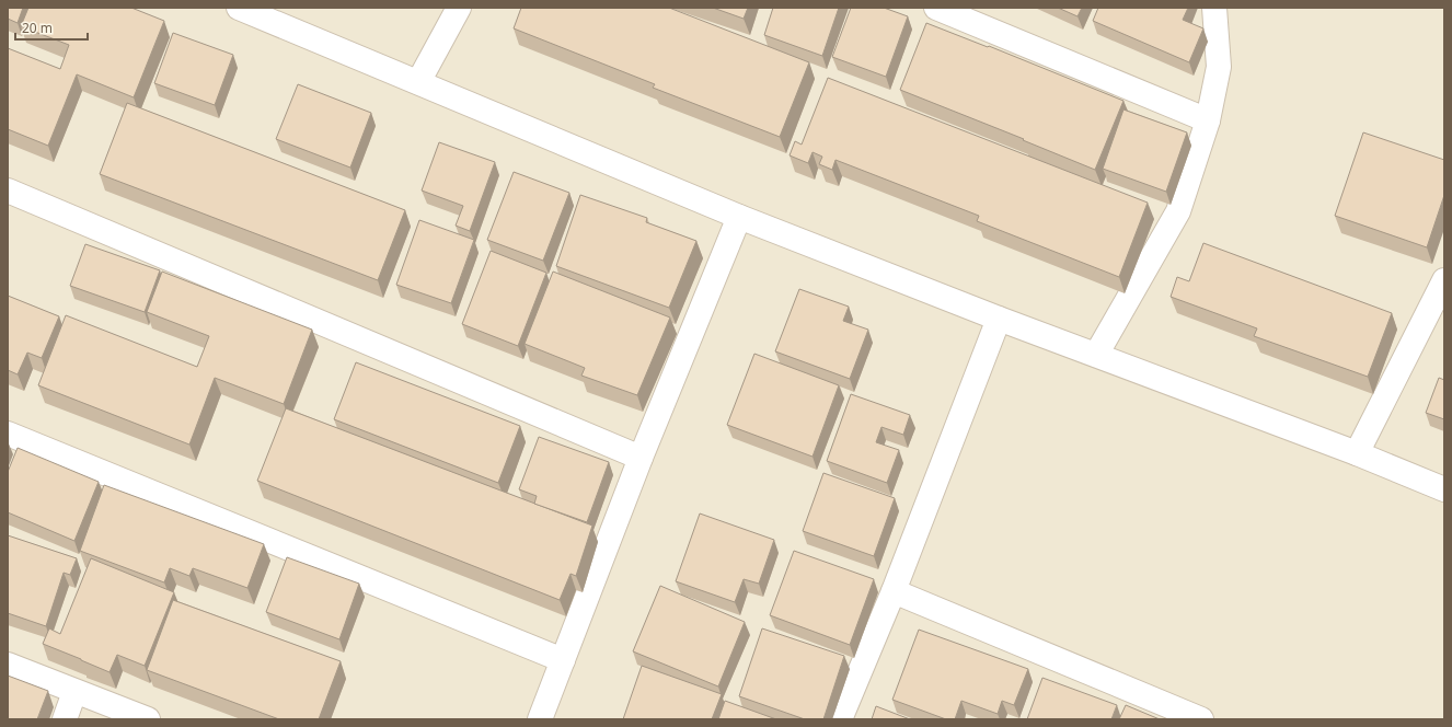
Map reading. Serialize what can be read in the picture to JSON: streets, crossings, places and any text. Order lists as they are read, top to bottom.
{
  "scale_bar": "20 m"
}
